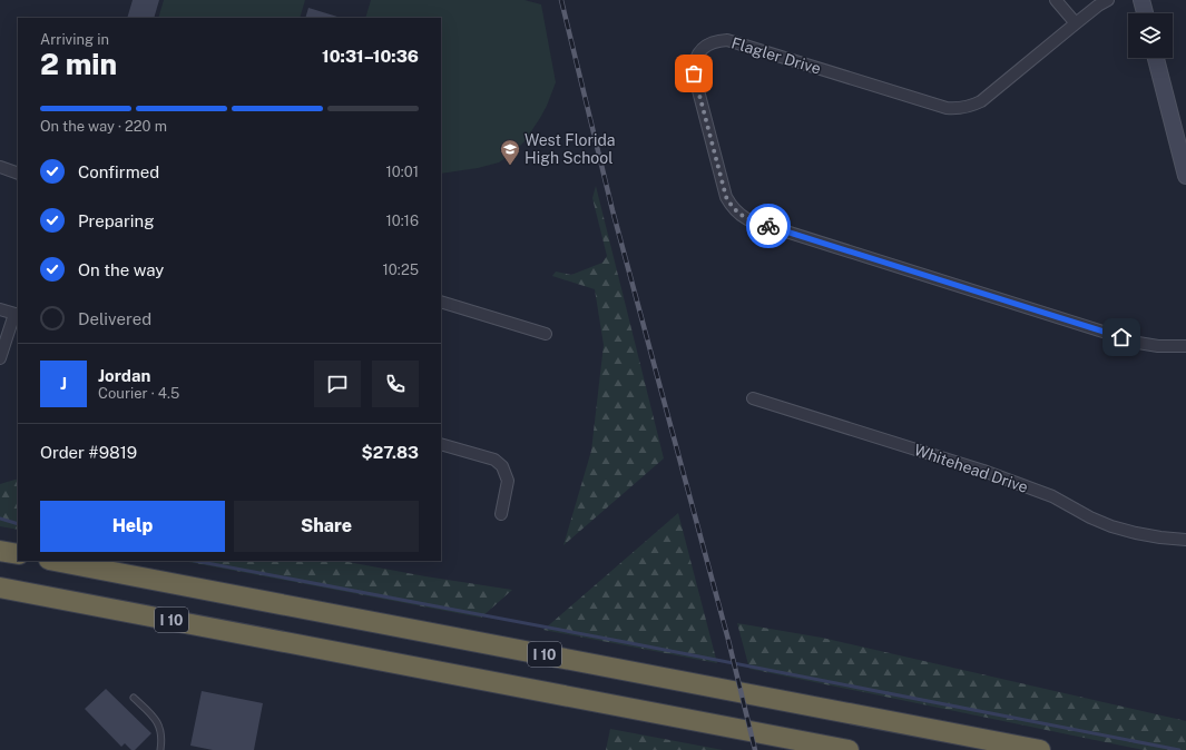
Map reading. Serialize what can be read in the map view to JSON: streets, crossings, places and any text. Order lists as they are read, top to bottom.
{
  "streets": {
    "highway": ["I 10"],
    "street": ["Flagler Drive", "Whitehead Drive"]
  },
  "places": {
    "school or university": ["West Florida High School"]
  },
  "page": {
    "heading": ["2 min", "Arriving in", "10:31–10:36"],
    "panel": [
      "Jordan",
      "Courier · 4.5",
      "Order #9819",
      "$27.83"
    ],
    "bar": "On the way · 220 m",
    "list": [
      ["Confirmed", "10:01"],
      ["Preparing", "10:16"],
      ["On the way", "10:25"],
      "Delivered"
    ],
    "round": "J",
    "buttons": ["Help", "Share"]
  }
}
